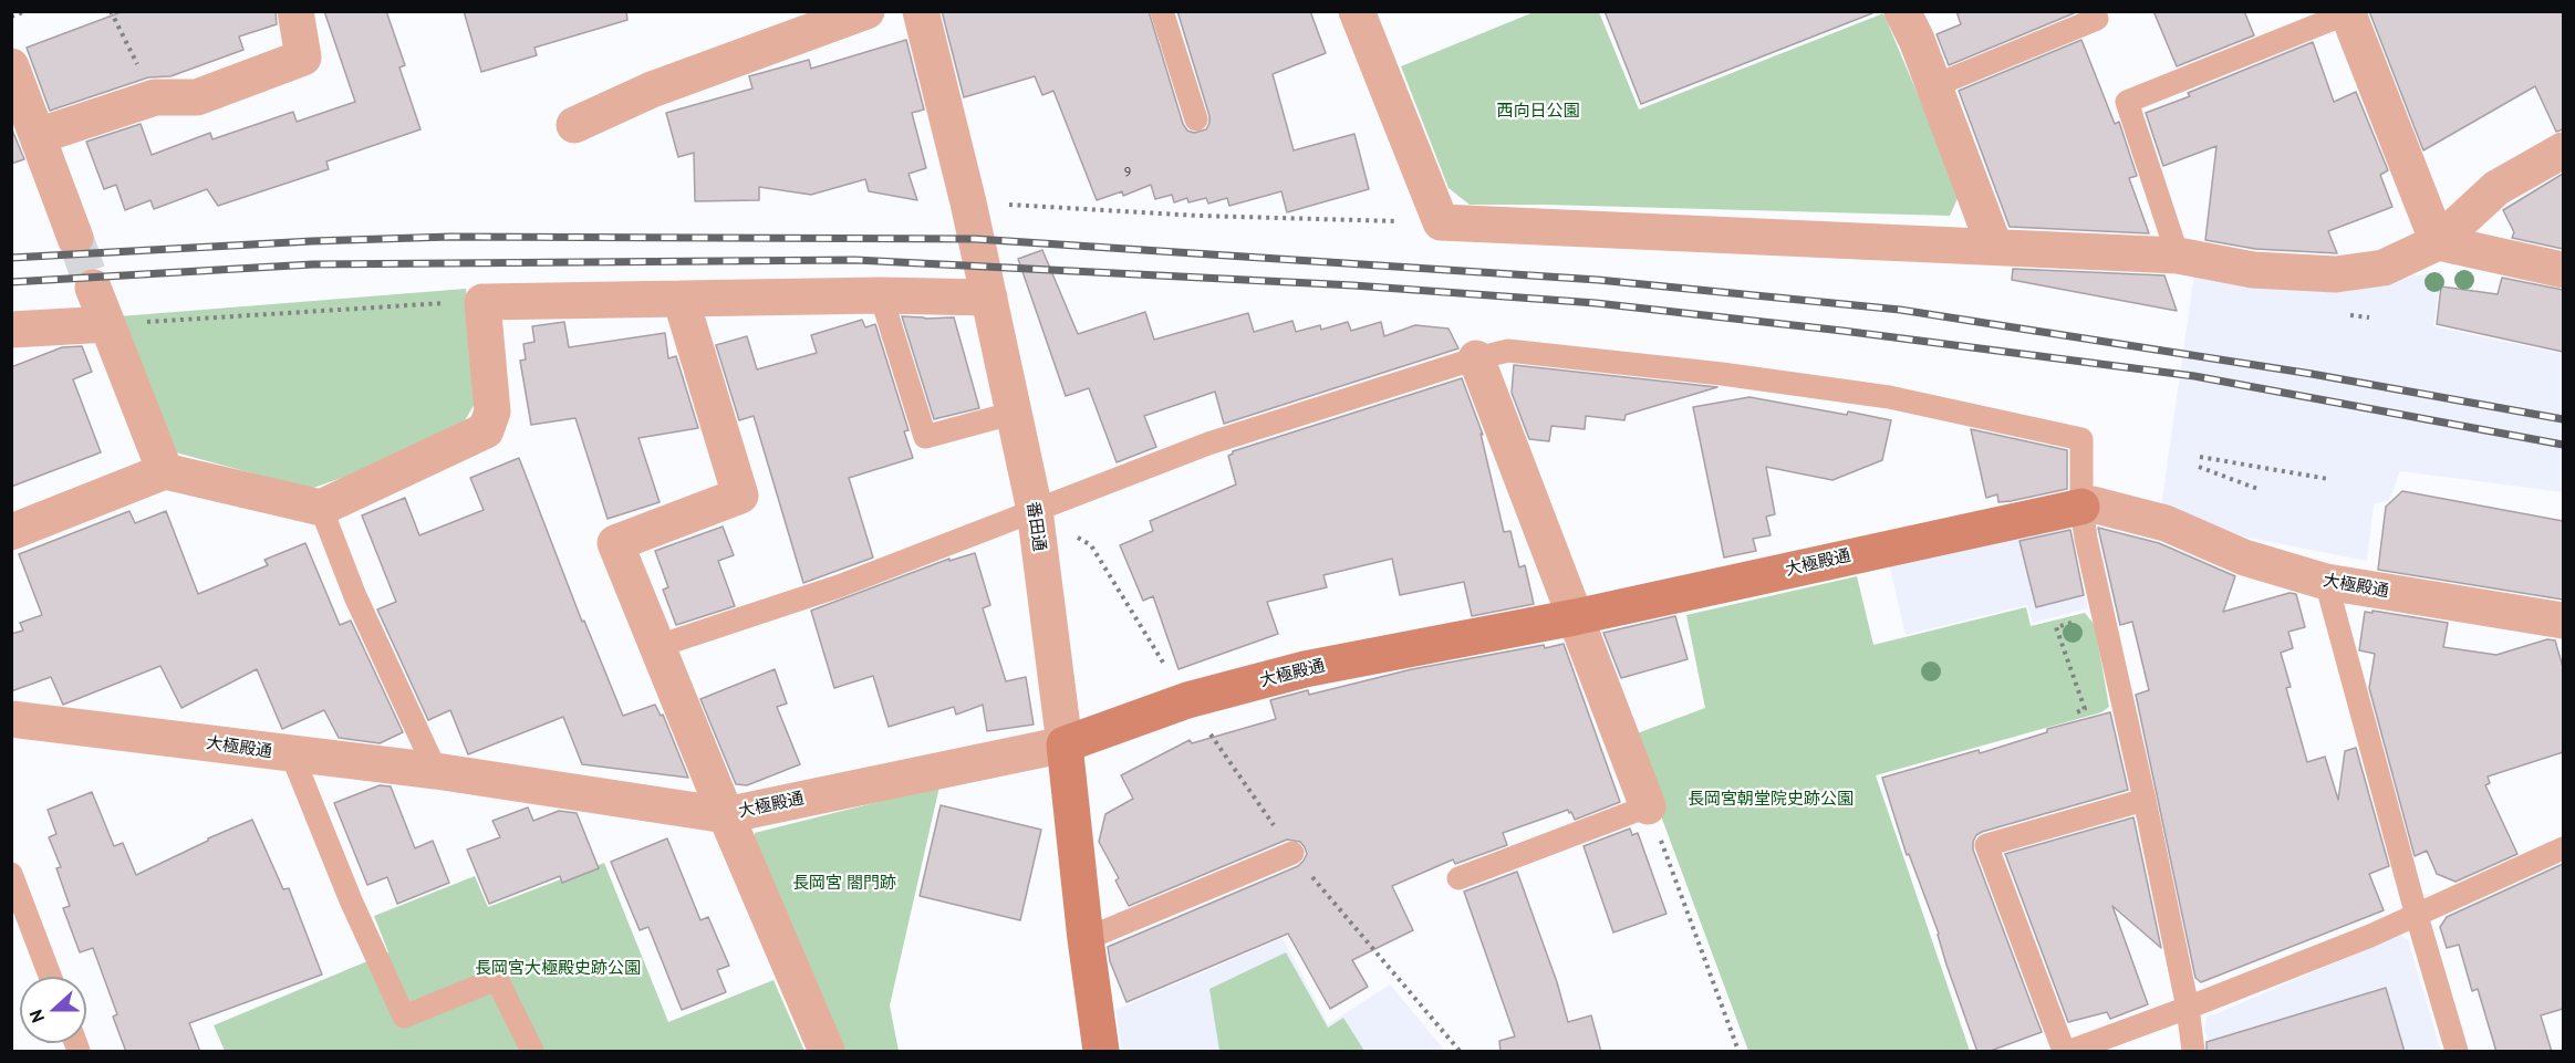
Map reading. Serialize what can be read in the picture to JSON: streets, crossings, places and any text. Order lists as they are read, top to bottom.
{
  "streets": {
    "main road": ["番田通", "大極殿通"]
  },
  "crossings": [
    ["番田通", "大極殿通"]
  ],
  "parks": [
    "西向日公園",
    "長岡宮朝堂院史跡公園",
    "長岡宮 閤門跡",
    "長岡宮大極殿史跡公園"
  ],
  "house_numbers": ["9"],
  "north": "left"
}
